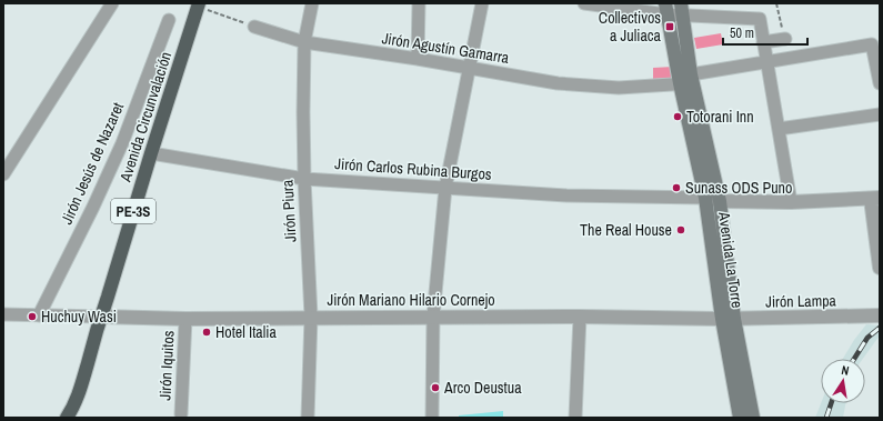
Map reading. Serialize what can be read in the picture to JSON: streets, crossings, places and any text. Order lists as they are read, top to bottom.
{
  "streets": {
    "highway": ["Avenida Circunvalación", "PE-3S"],
    "main road": ["Avenida La Torre"],
    "street": [
      "Jirón Agustín Gamarra",
      "Jirón Jesús de Nazaret",
      "Jirón Carlos Rubina Burgos",
      "Jirón Piura",
      "Jirón Mariano Hilario Cornejo",
      "Jirón Lampa",
      "Jirón Iquitos"
    ]
  },
  "crossings": [
    ["Jirón Agustín Gamarra", "Jirón Piura"],
    ["Jirón Agustín Gamarra", "Avenida La Torre"],
    ["Avenida Circunvalación", "Jirón Carlos Rubina Burgos"],
    ["Avenida Circunvalación", "Jirón Mariano Hilario Cornejo"],
    ["Jirón Carlos Rubina Burgos", "Jirón Piura"],
    ["Jirón Carlos Rubina Burgos", "Avenida La Torre"],
    ["Jirón Piura", "Jirón Mariano Hilario Cornejo"],
    ["Avenida La Torre", "Jirón Mariano Hilario Cornejo"],
    ["Avenida La Torre", "Jirón Lampa"],
    ["Jirón Mariano Hilario Cornejo", "Jirón Lampa"],
    ["Jirón Mariano Hilario Cornejo", "Jirón Iquitos"]
  ],
  "places": {
    "transit": ["Collectivos a Juliaca"],
    "other": [
      "Totorani Inn",
      "Sunass ODS Puno",
      "The Real House",
      "Huchuy Wasi",
      "Hotel Italia",
      "Arco Deustua"
    ]
  },
  "scale_bar": "50 m",
  "north": "top"
}
